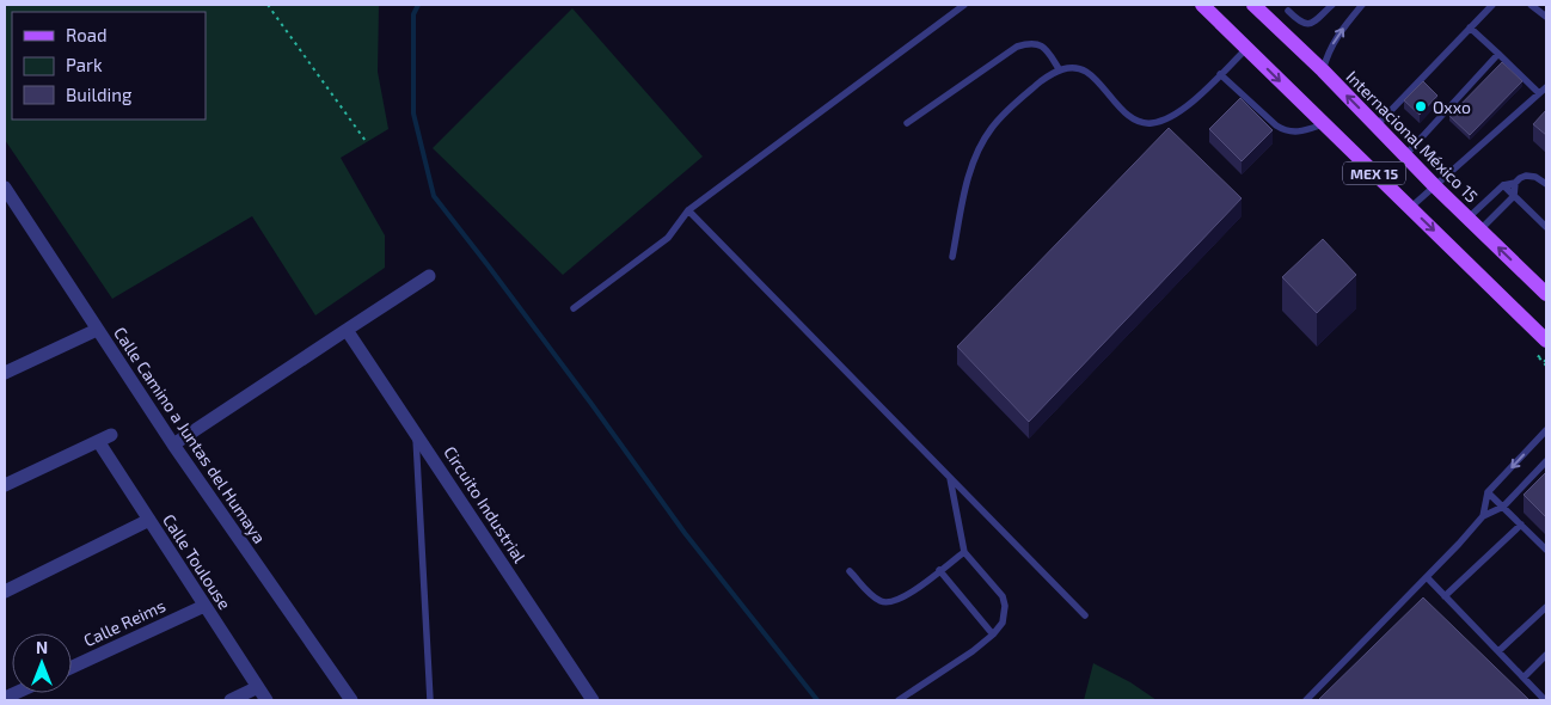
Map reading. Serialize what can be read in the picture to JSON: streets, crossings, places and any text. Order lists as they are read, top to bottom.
{
  "streets": {
    "main road": ["Internacional México 15", "MEX 15"],
    "street": [
      "Calle Camino a Juntas del Humaya",
      "Circuito Industrial",
      "Calle Toulouse",
      "Calle Reims"
    ]
  },
  "crossings": [
    ["Calle Toulouse", "Calle Reims"]
  ],
  "places": ["Oxxo"],
  "legend": ["Road", "Park", "Building"],
  "north": "top"
}
